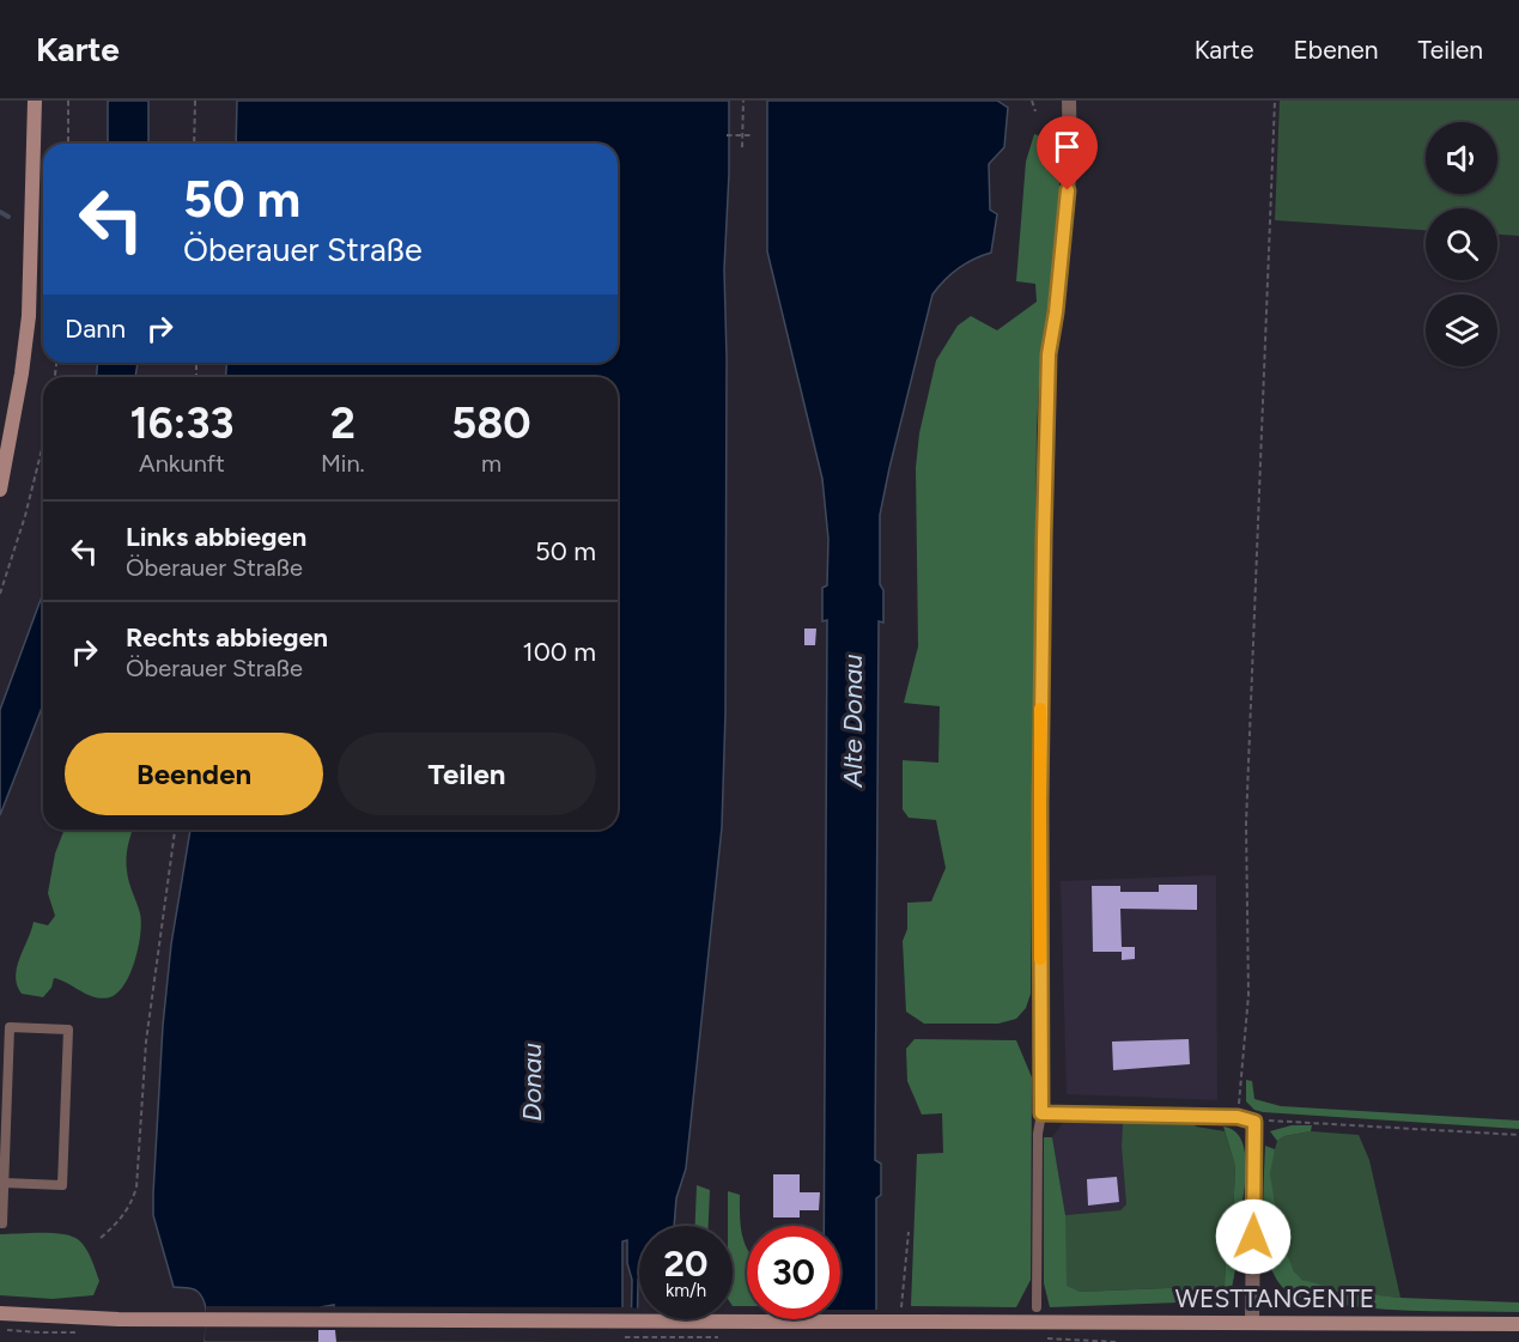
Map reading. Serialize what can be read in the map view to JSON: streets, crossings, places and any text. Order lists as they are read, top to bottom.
{
  "streets": {
    "main road": ["WESTTANGENTE"]
  },
  "water": ["Alte Donau", "Donau"],
  "page": {
    "header": "Karte",
    "nav": ["Karte", "Ebenen", "Teilen"],
    "turn": ["50 m", "Öberauer Straße"],
    "then": "Dann",
    "eta": [
      "16:33",
      "Ankunft",
      "2",
      "Min.",
      "580",
      "m"
    ],
    "list": [
      {
        "name": "Links abbiegen",
        "note": "Öberauer Straße",
        "value": "50 m"
      },
      {
        "name": "Rechts abbiegen",
        "note": "Öberauer Straße",
        "value": "100 m"
      }
    ],
    "buttons": ["Beenden", "Teilen"],
    "speed": "20 km/h",
    "limit": "30"
  }
}
